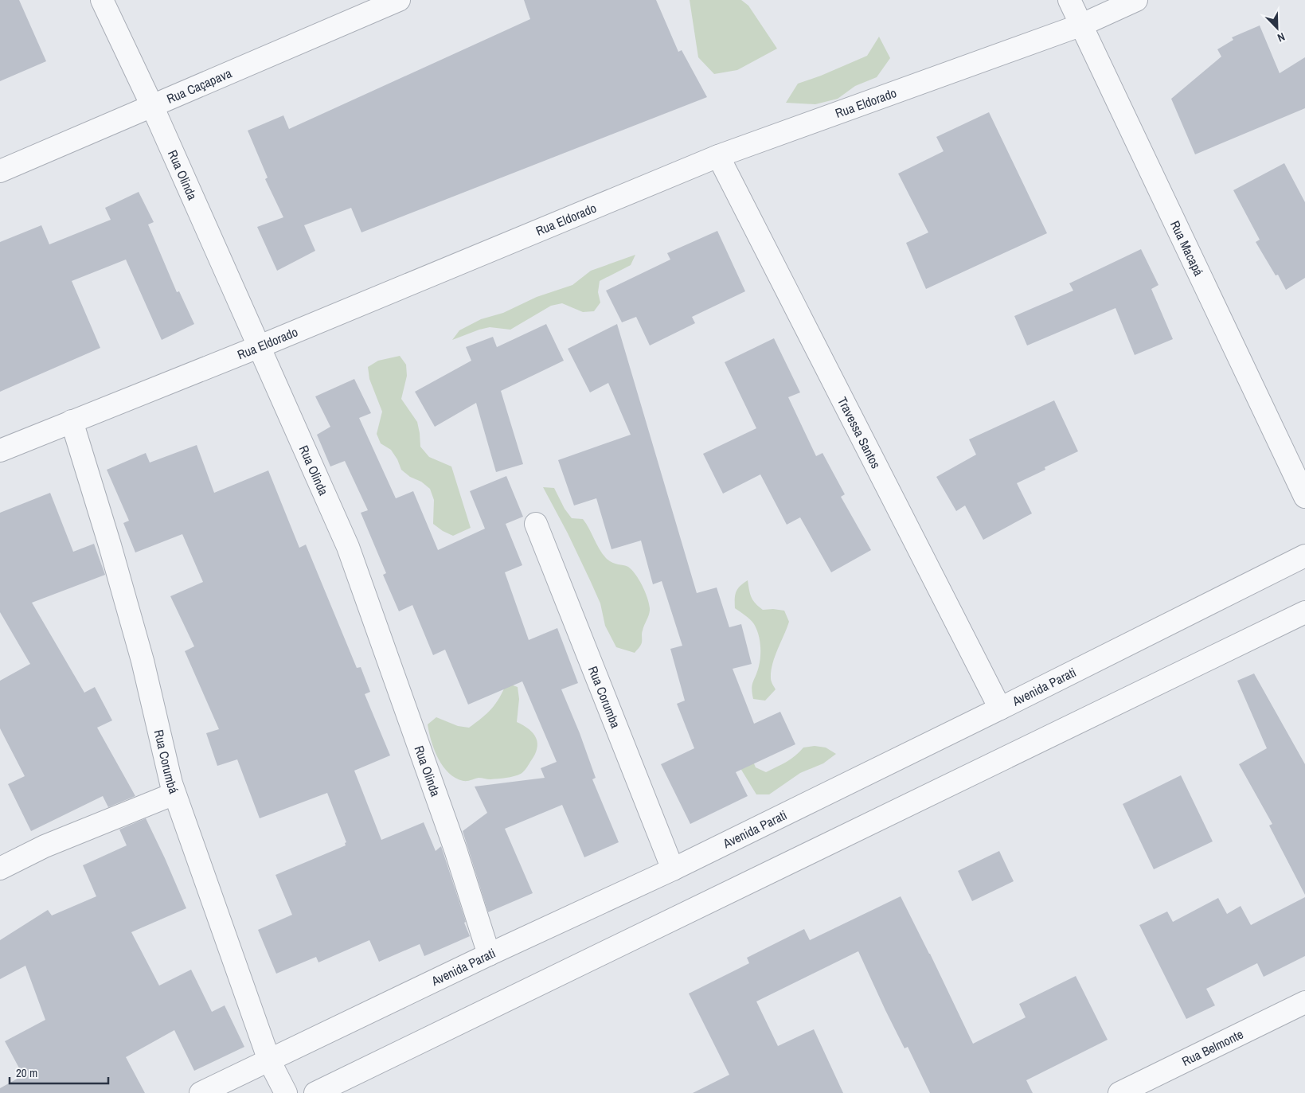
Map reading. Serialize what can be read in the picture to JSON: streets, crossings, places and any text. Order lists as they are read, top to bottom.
{
  "streets": {
    "street": [
      "Rua Caçapava",
      "Rua Eldorado",
      "Rua Olinda",
      "Rua Macapá",
      "Travessa Santos",
      "Avenida Parati",
      "Rua Corumba",
      "Rua Corumbá",
      "Rua Belmonte"
    ]
  },
  "crossings": [
    ["Rua Caçapava", "Rua Olinda"],
    ["Rua Eldorado", "Rua Olinda"],
    ["Rua Eldorado", "Rua Macapá"],
    ["Rua Eldorado", "Travessa Santos"],
    ["Rua Eldorado", "Rua Corumbá"],
    ["Rua Olinda", "Avenida Parati"],
    ["Travessa Santos", "Avenida Parati"],
    ["Avenida Parati", "Rua Corumba"],
    ["Avenida Parati", "Rua Corumbá"]
  ],
  "scale_bar": "20 m",
  "north": "bottom right"
}
